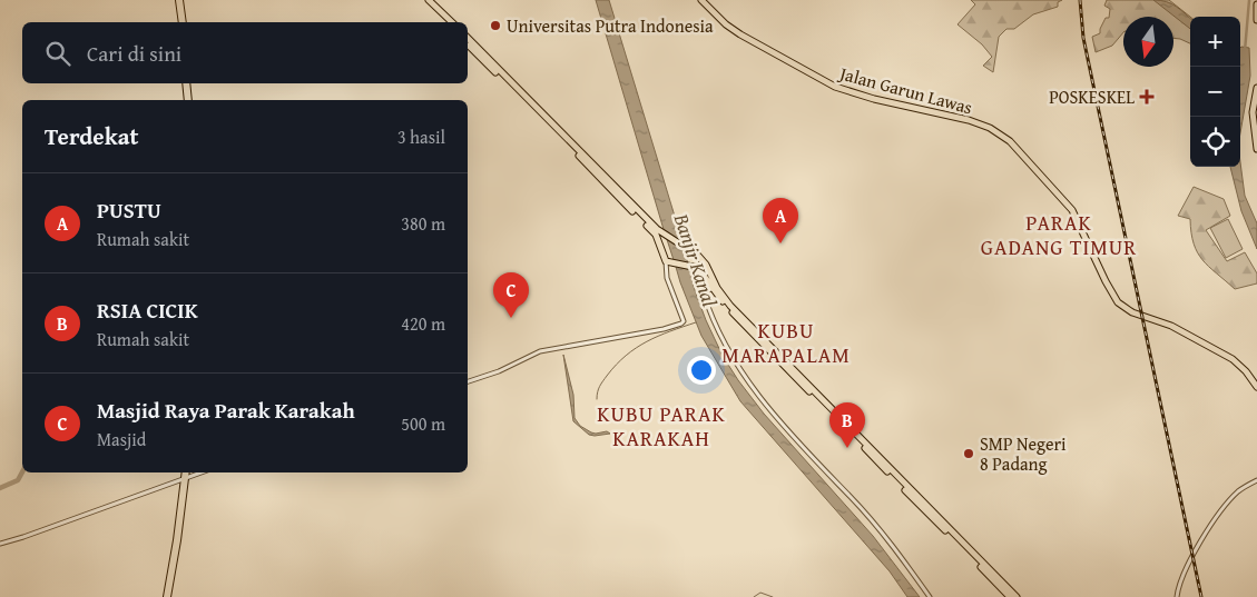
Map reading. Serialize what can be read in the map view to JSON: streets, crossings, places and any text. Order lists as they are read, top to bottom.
{
  "streets": {
    "main road": ["Jalan Garun Lawas"]
  },
  "districts": ["PARAK GADANG TIMUR", "KUBU MARAPALAM", "KUBU PARAK KARAKAH"],
  "water": ["Banjir Kanal"],
  "places": {
    "other": ["Universitas Putra Indonesia", "SMP Negeri 8 Padang"],
    "health": ["POSKESKEL"]
  },
  "north": "bottom",
  "page": {
    "map_buttons": ["+", "−"],
    "search": "Cari di sini",
    "heading": ["Terdekat", "3 hasil"],
    "list": [
      {
        "mark": "A",
        "name": "PUSTU",
        "note": "Rumah sakit",
        "value": "380 m"
      },
      {
        "mark": "B",
        "name": "RSIA CICIK",
        "note": "Rumah sakit",
        "value": "420 m"
      },
      {
        "mark": "C",
        "name": "Masjid Raya Parak Karakah",
        "note": "Masjid",
        "value": "500 m"
      }
    ],
    "pins": ["A", "C", "B"]
  }
}
